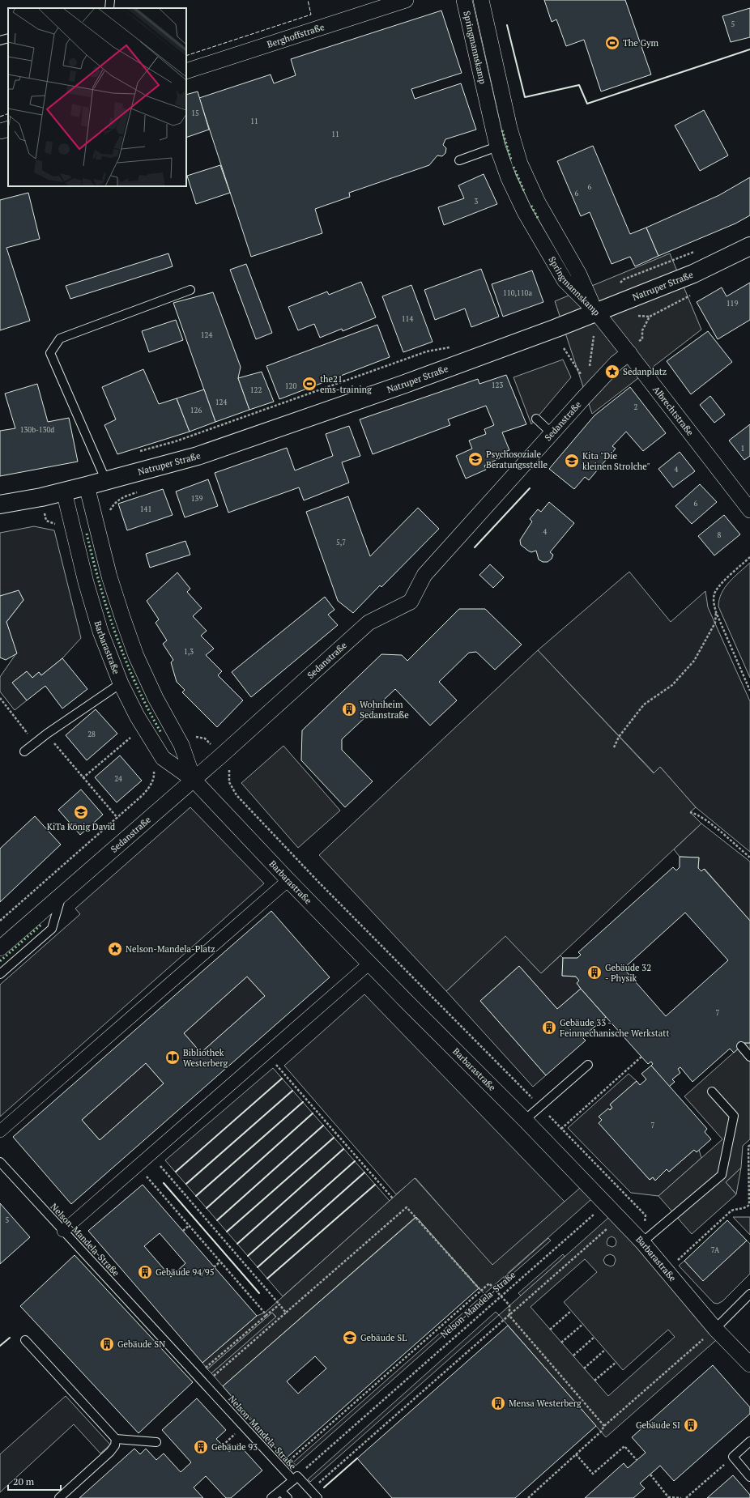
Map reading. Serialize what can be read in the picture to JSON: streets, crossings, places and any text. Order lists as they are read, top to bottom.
{
  "streets": {
    "street": [
      "Berghoffstraße",
      "Springmannskamp",
      "Natruper Straße",
      "Albrechtstraße",
      "Sedanstraße",
      "Barbarastraße"
    ],
    "lane": ["Nelson-Mandela-Straße"]
  },
  "crossings": [
    ["Springmannskamp", "Natruper Straße"],
    ["Springmannskamp", "Albrechtstraße"],
    ["Natruper Straße", "Albrechtstraße"],
    ["Natruper Straße", "Barbarastraße"],
    ["Albrechtstraße", "Sedanstraße"],
    ["Sedanstraße", "Barbarastraße"],
    ["Barbarastraße", "Nelson-Mandela-Straße"]
  ],
  "places": {
    "sports": ["The Gym", "the21 ems-training"],
    "place": ["Sedanplatz", "Nelson-Mandela-Platz"],
    "school or university": [
      "Psychosoziale Beratungsstelle",
      "Kita \"Die kleinen Strolche\"",
      "KiTa König David",
      "Gebäude SL"
    ],
    "building": [
      "Wohnheim Sedanstraße",
      "Gebäude 32 - Physik",
      "Gebäude 33 - Feinmechanische Werkstatt",
      "Gebäude 94/95",
      "Gebäude SN",
      "Mensa Westerberg",
      "Gebäude SI",
      "Gebäude 93"
    ],
    "library": ["Bibliothek Westerberg"]
  },
  "house_numbers": [
    "5",
    "15",
    "11",
    "11",
    "6",
    "6",
    "3",
    "110,110a",
    "119",
    "114",
    "124",
    "123",
    "120",
    "122",
    "124",
    "2",
    "126",
    "130b-130d",
    "1",
    "4",
    "139",
    "6",
    "141",
    "4",
    "8",
    "5,7",
    "1,3",
    "28",
    "24",
    "7",
    "7",
    "5",
    "7A"
  ],
  "scale_bar": "20 m"
}
